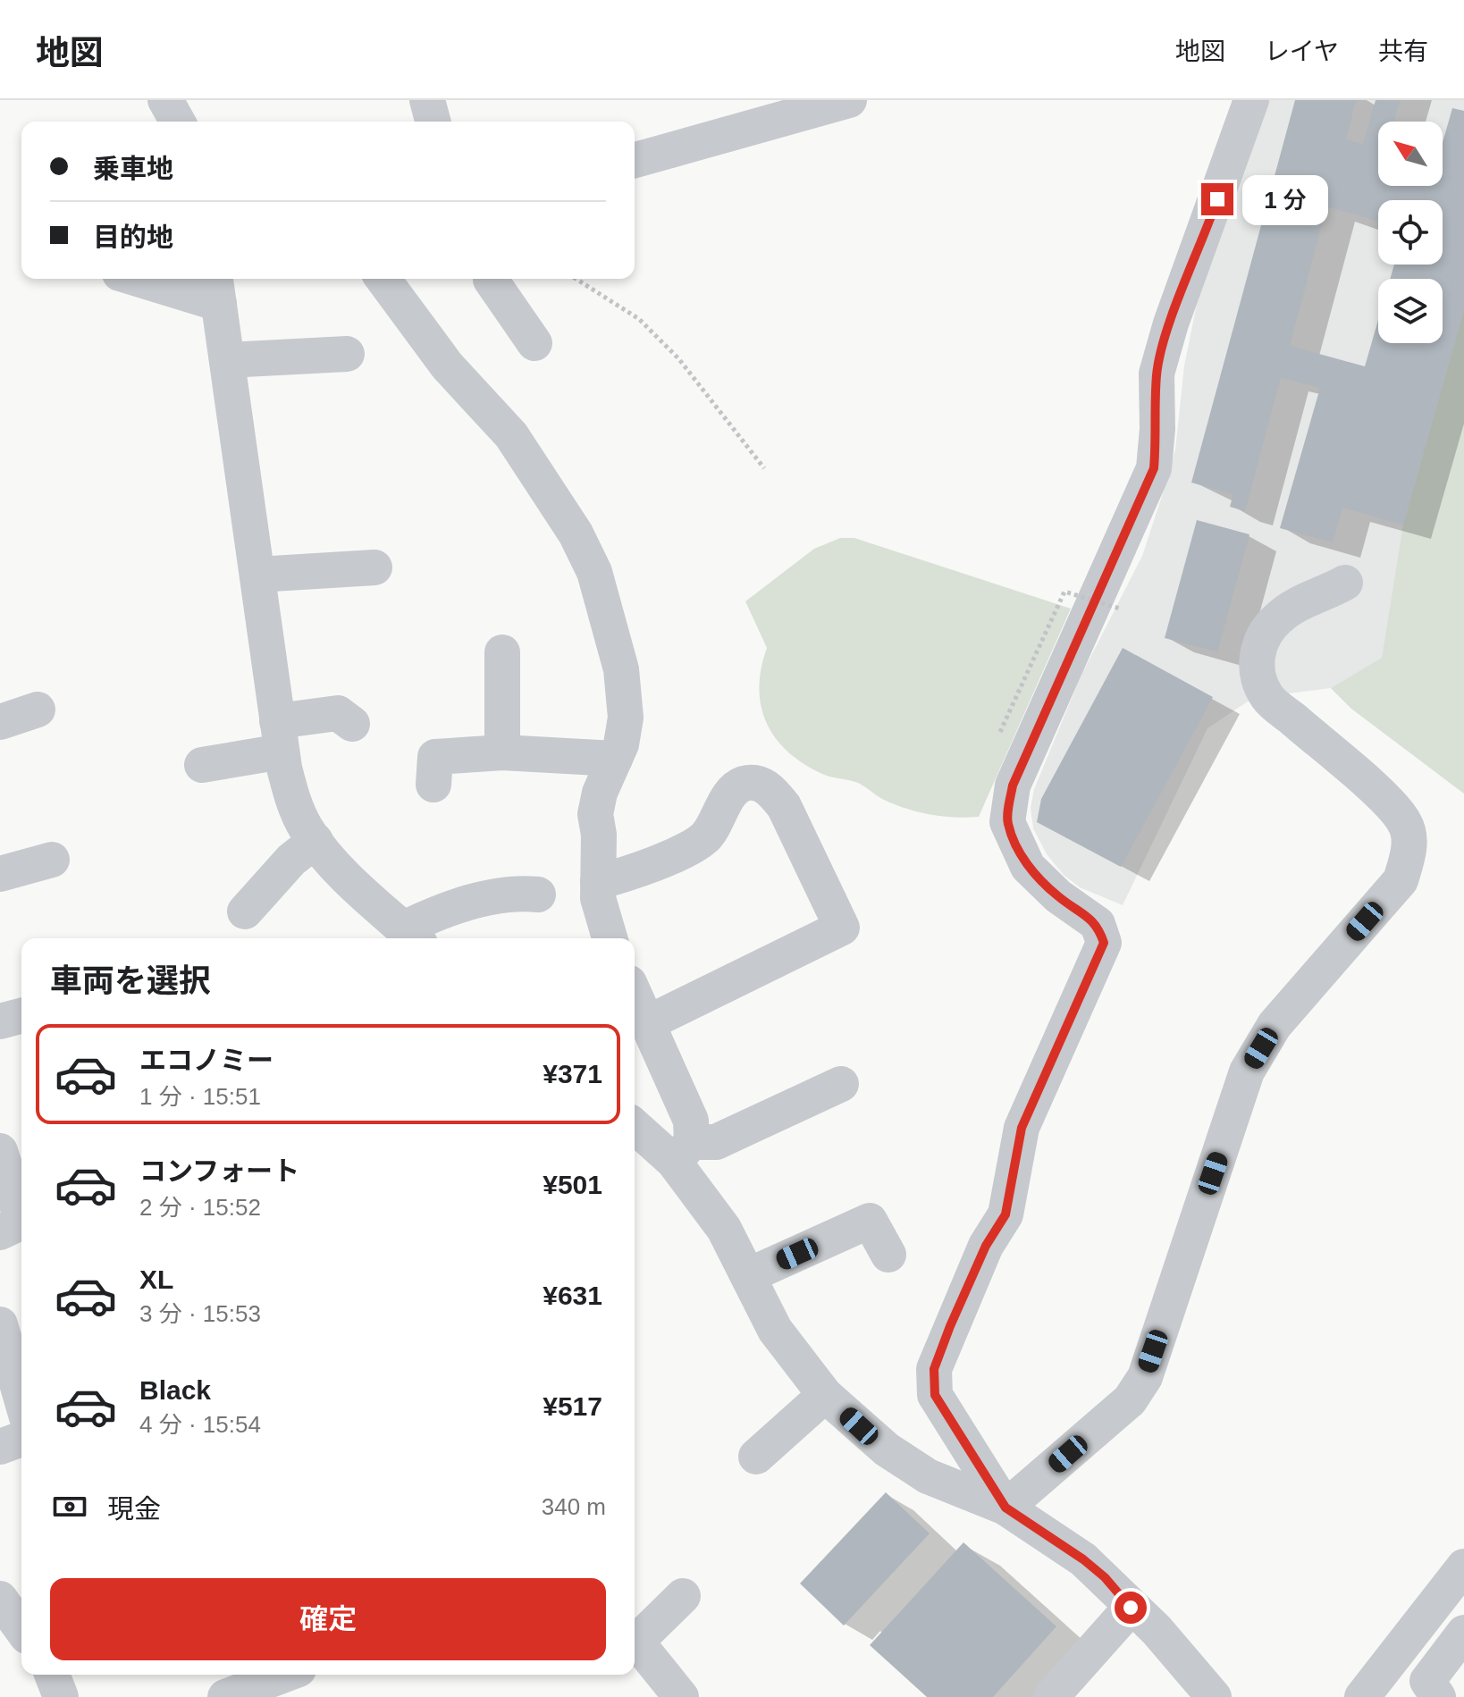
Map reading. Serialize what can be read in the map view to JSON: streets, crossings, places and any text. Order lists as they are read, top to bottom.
{
  "north": "top left",
  "page": {
    "header": "地図",
    "nav": ["地図", "レイヤ", "共有"],
    "banner": ["乗車地", "目的地"],
    "bubble": "1 分",
    "heading": "車両を選択",
    "list": [
      {
        "name": "エコノミー",
        "note": "1 分 · 15:51",
        "value": "¥371"
      },
      {
        "name": "コンフォート",
        "note": "2 分 · 15:52",
        "value": "¥501"
      },
      {
        "name": "XL",
        "note": "3 分 · 15:53",
        "value": "¥631"
      },
      {
        "name": "Black",
        "note": "4 分 · 15:54",
        "value": "¥517"
      }
    ],
    "pay": ["現金", "340 m"],
    "buttons": "確定"
  }
}
